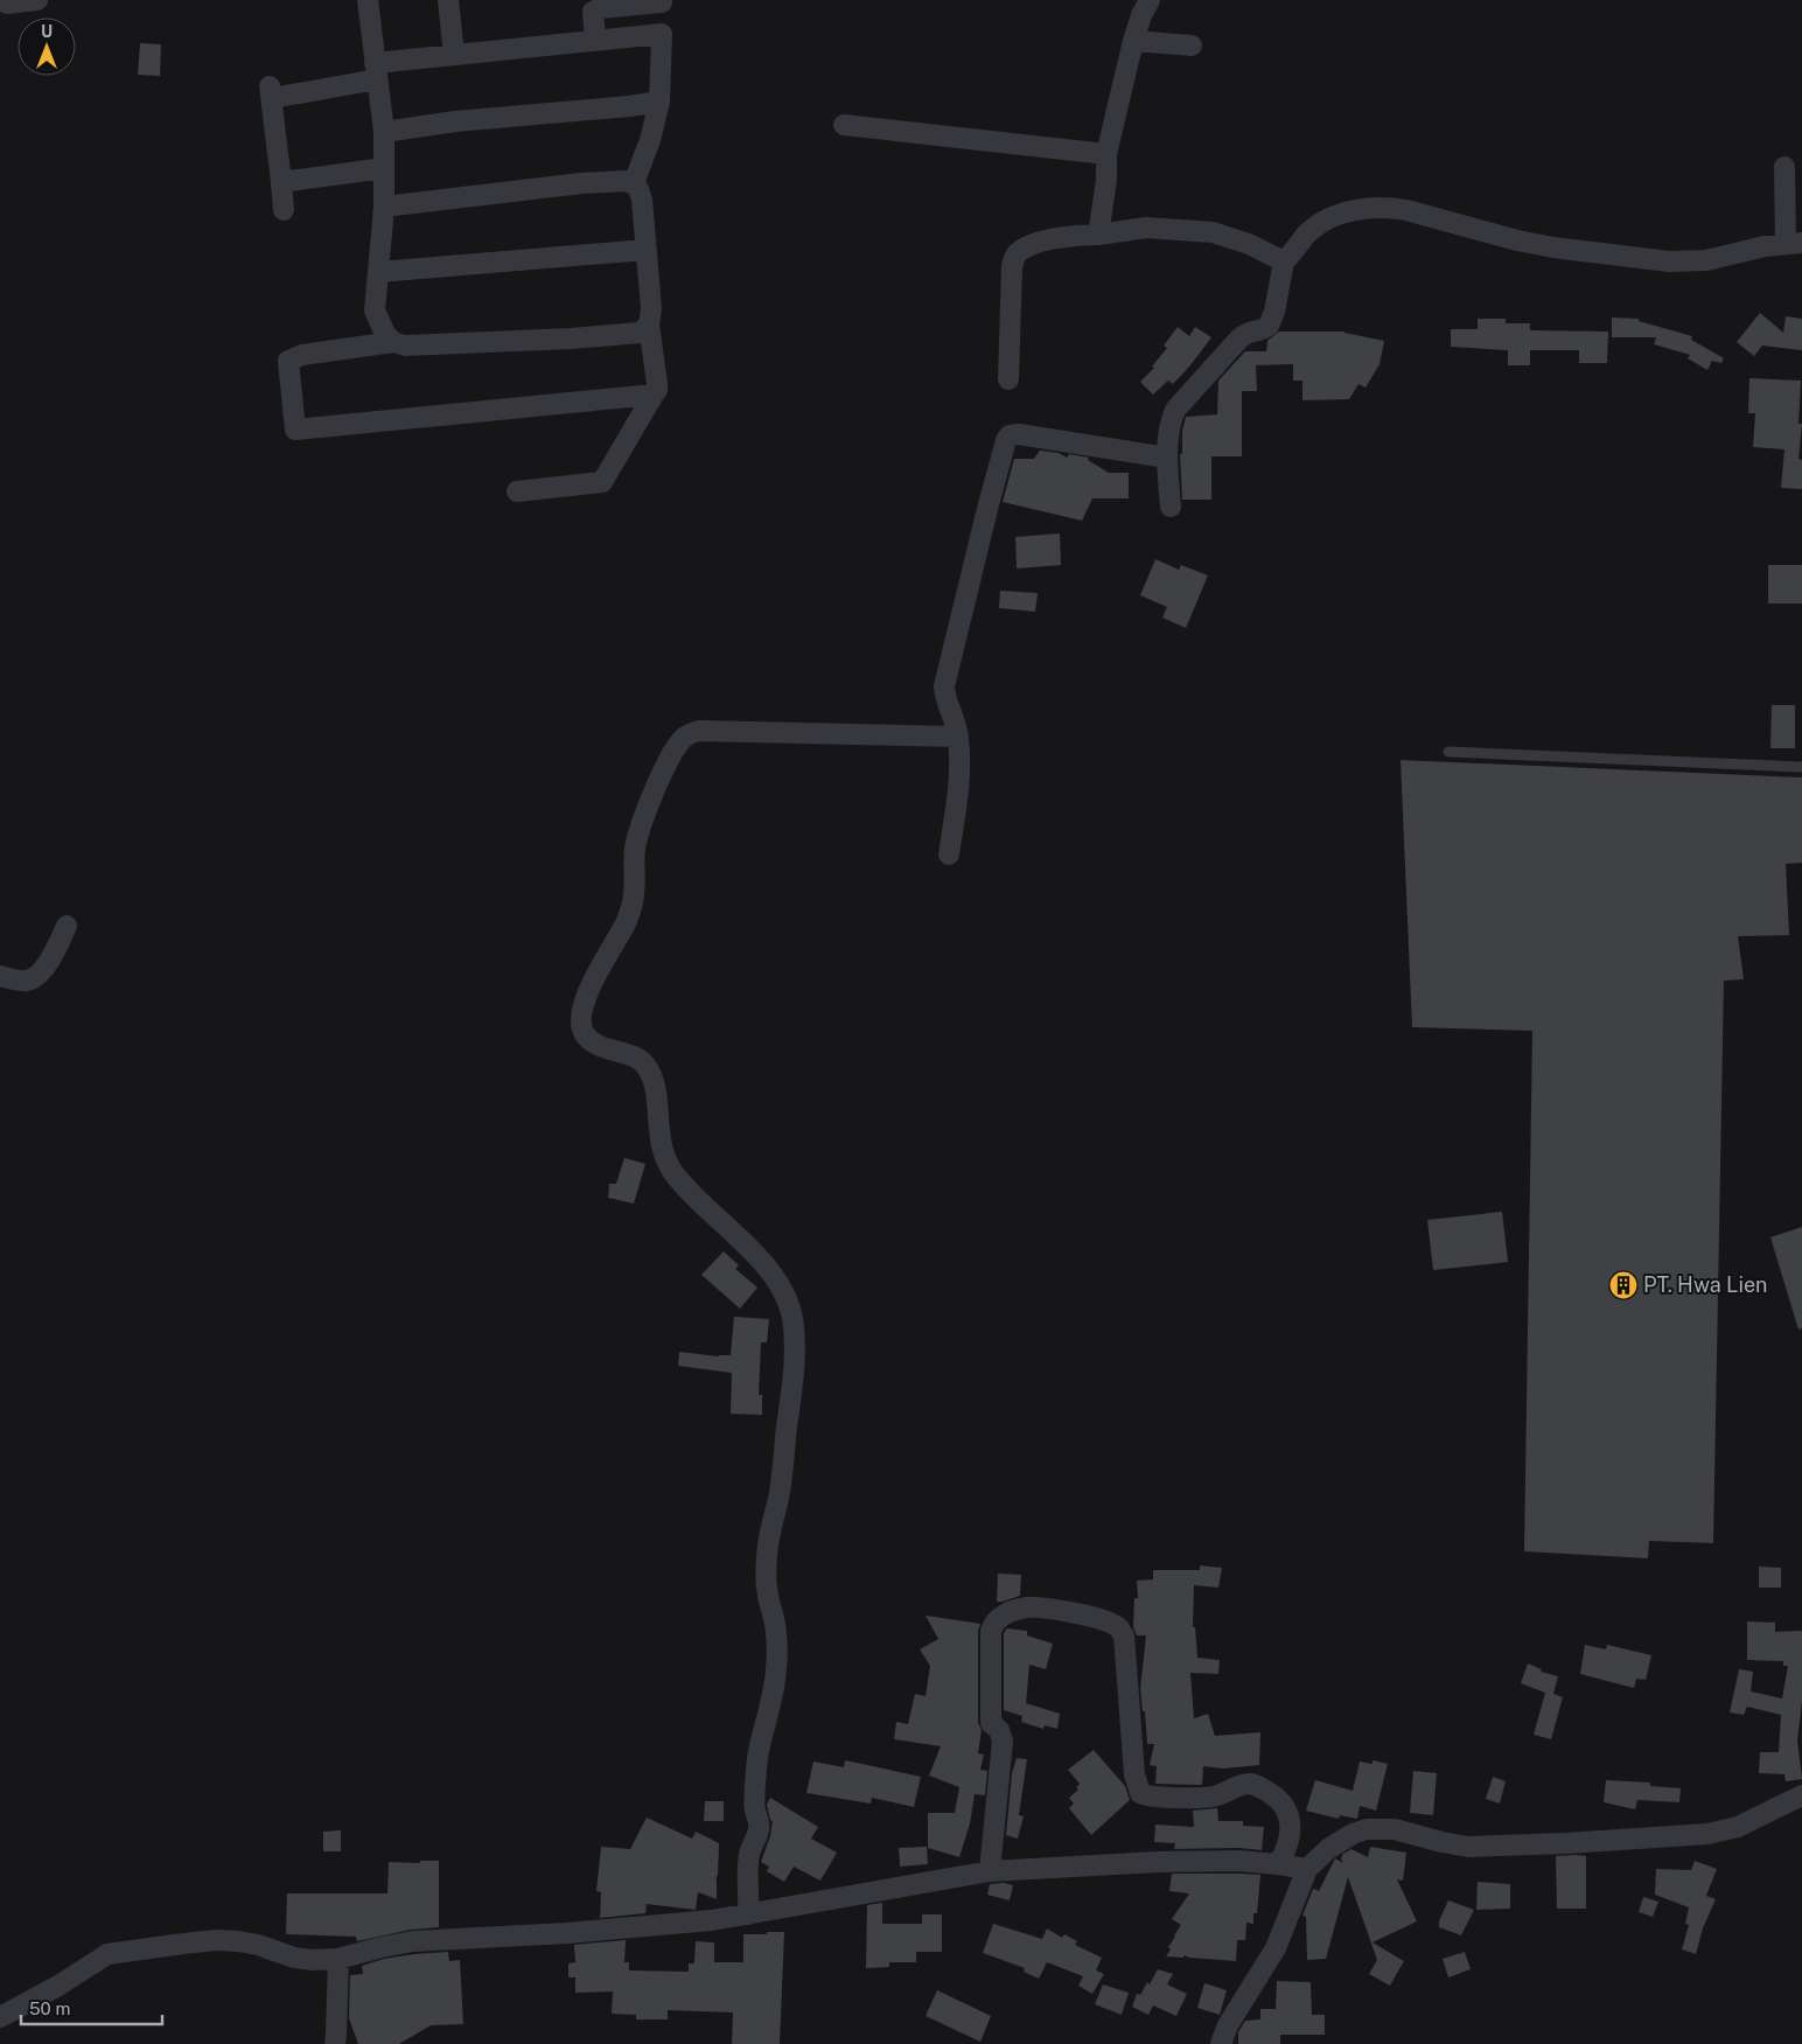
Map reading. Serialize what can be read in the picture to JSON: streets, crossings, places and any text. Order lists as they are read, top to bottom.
{
  "places": {
    "building": ["PT. Hwa Lien"]
  },
  "scale_bar": "50 m",
  "north": "top"
}
